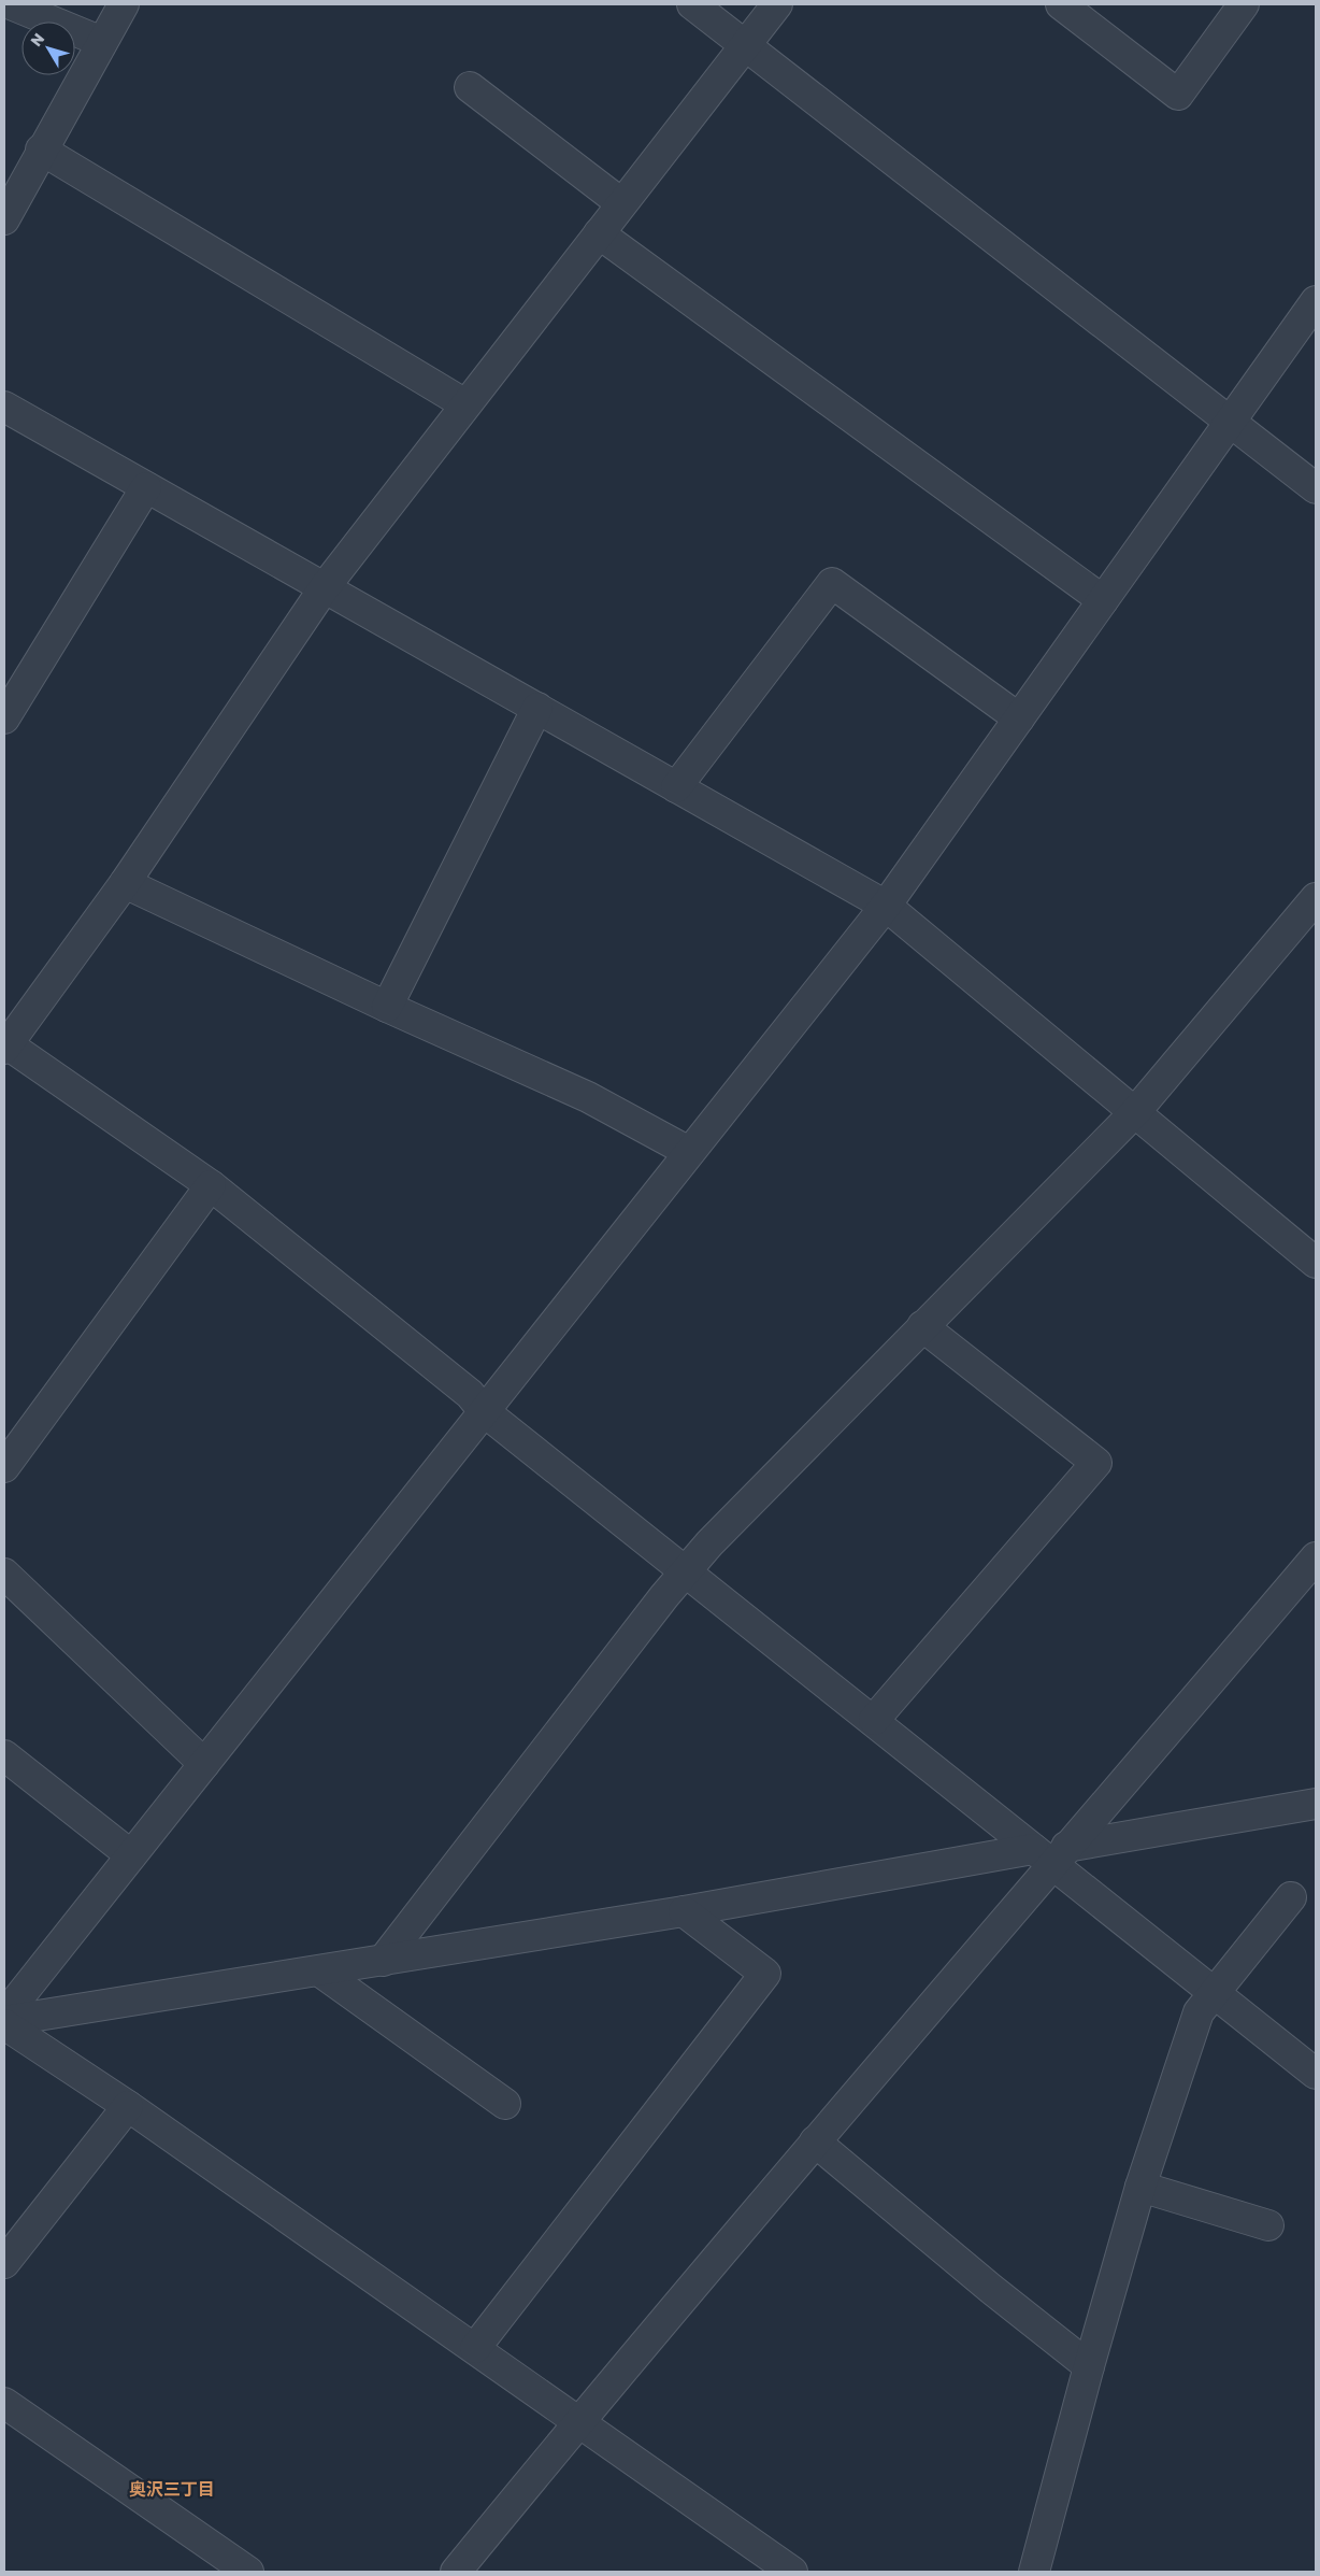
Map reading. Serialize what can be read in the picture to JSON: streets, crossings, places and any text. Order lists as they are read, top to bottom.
{
  "districts": ["奥沢三丁目"],
  "north": "top left"
}
